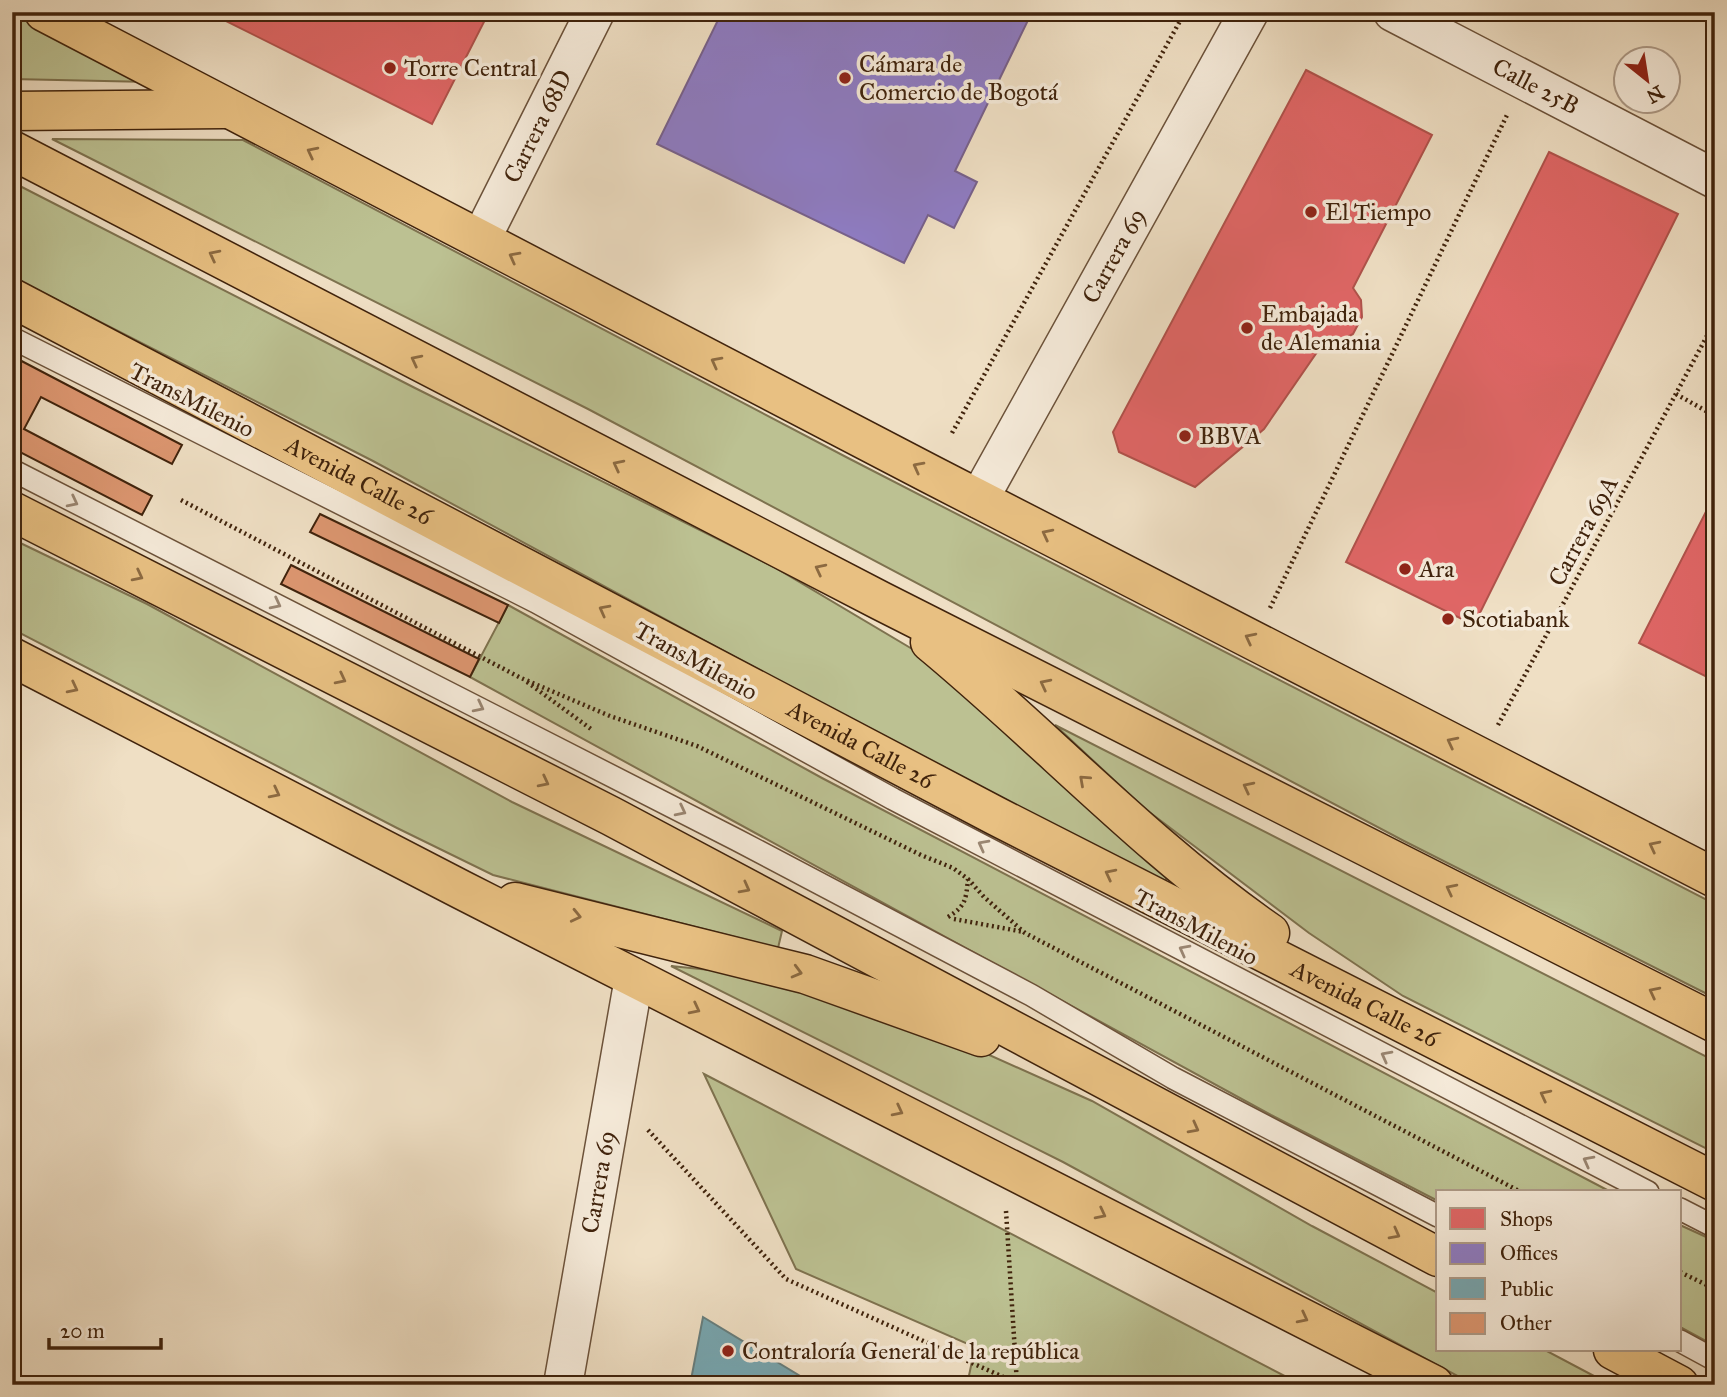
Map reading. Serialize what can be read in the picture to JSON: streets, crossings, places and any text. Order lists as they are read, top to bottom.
{
  "streets": {
    "main road": ["Avenida Calle 26"],
    "street": ["Calle 25B", "Carrera 68D", "Carrera 69"],
    "lane": ["TransMilenio"],
    "path": ["Carrera 69A"]
  },
  "places": [
    "Torre Central",
    "Cámara de Comercio de Bogotá",
    "El Tiempo",
    "Embajada de Alemania",
    "BBVA",
    "Ara",
    "Scotiabank",
    "Contraloría General de la república"
  ],
  "legend": [
    "Shops",
    "Offices",
    "Public",
    "Other"
  ],
  "scale_bar": "20 m",
  "north": "bottom right"
}
